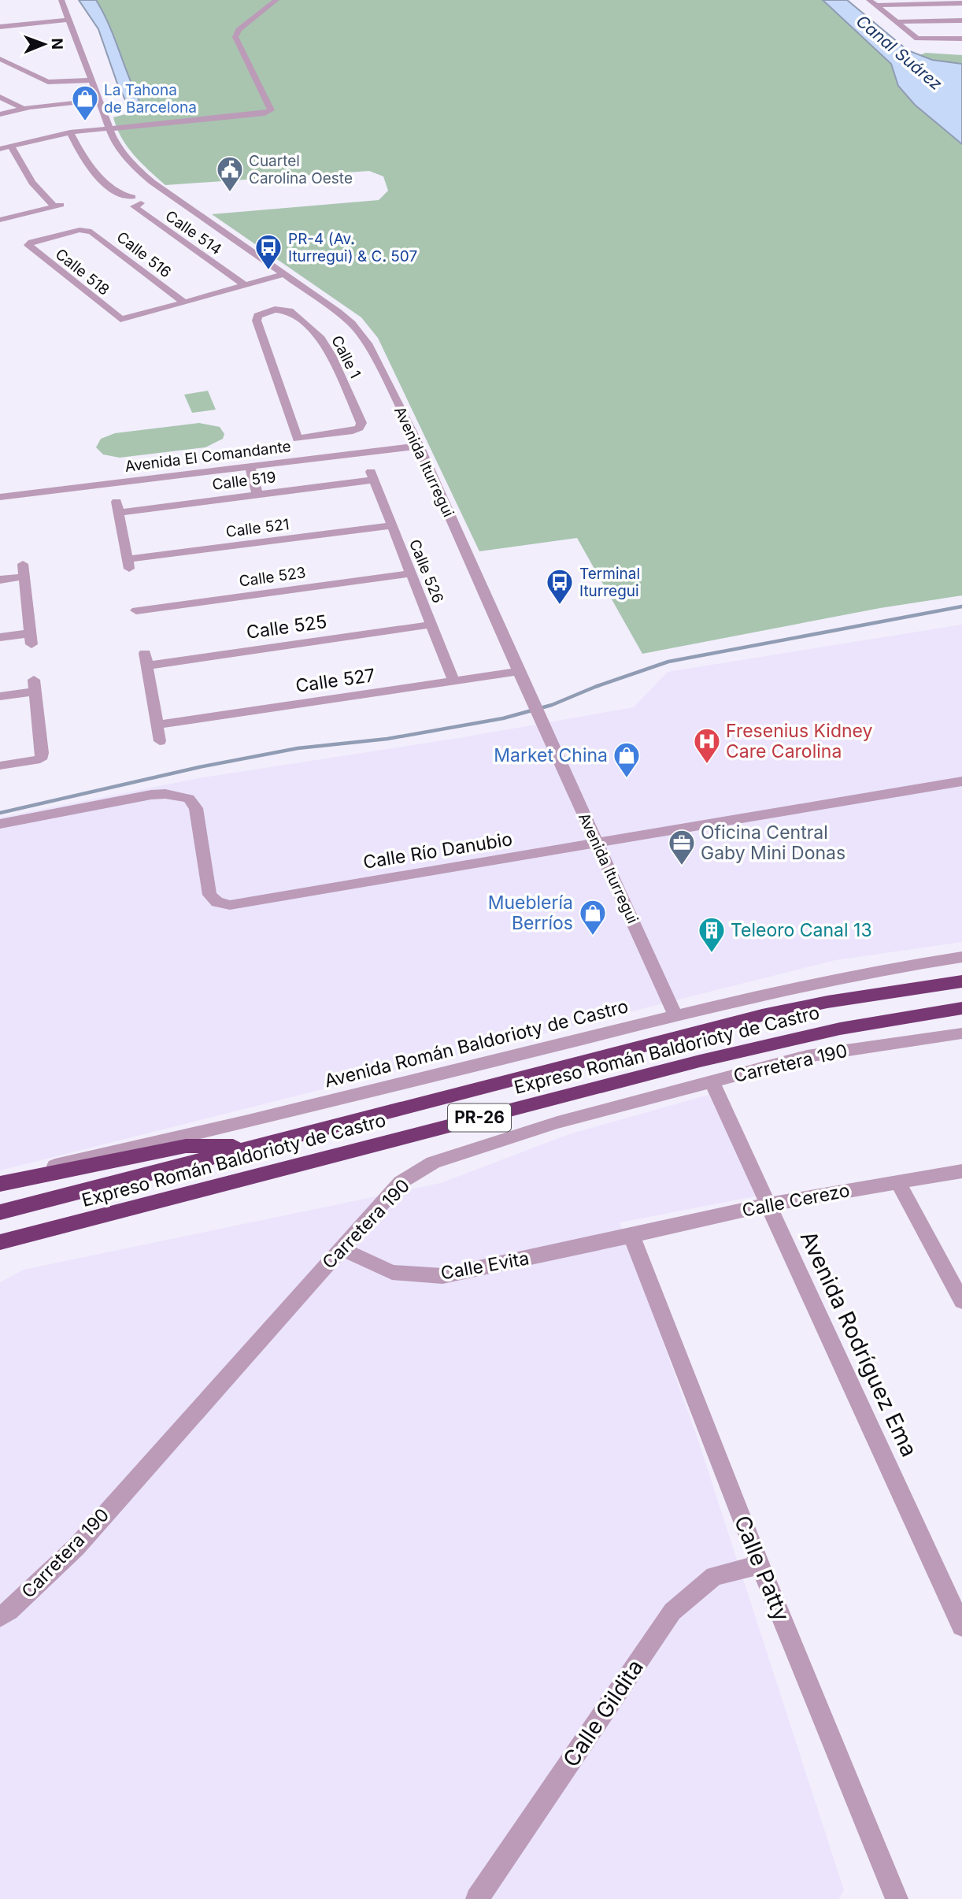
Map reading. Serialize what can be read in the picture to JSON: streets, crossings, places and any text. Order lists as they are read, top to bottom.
{
  "streets": {
    "highway": ["Expreso Román Baldorioty de Castro", "PR-26"],
    "street": [
      "Calle 514",
      "Calle 516",
      "Calle 518",
      "Calle 1",
      "Avenida El Comandante",
      "Avenida Iturregui",
      "Calle 519",
      "Calle 521",
      "Calle 526",
      "Calle 523",
      "Calle 525",
      "Calle 527",
      "Calle Río Danubio",
      "Avenida Román Baldorioty de Castro",
      "Carretera 190",
      "Calle Cerezo",
      "Calle Evita",
      "Avenida Rodríguez Ema",
      "Calle Patty",
      "Calle Gildita"
    ]
  },
  "crossings": [
    ["Calle 516", "Calle 518"],
    ["Calle 1", "Avenida El Comandante"],
    ["Avenida El Comandante", "Avenida Iturregui"],
    ["Avenida Iturregui", "Calle 527"],
    ["Avenida Iturregui", "Calle Río Danubio"],
    ["Avenida Iturregui", "Avenida Román Baldorioty de Castro"],
    ["Calle 519", "Calle 521"],
    ["Calle 519", "Calle 526"],
    ["Calle 521", "Calle 526"],
    ["Calle 526", "Calle 523"],
    ["Calle 526", "Calle 525"],
    ["Calle 526", "Calle 527"],
    ["Calle 525", "Calle 527"],
    ["Carretera 190", "Calle Evita"],
    ["Carretera 190", "Avenida Rodríguez Ema"],
    ["Calle Cerezo", "Calle Evita"],
    ["Calle Cerezo", "Avenida Rodríguez Ema"],
    ["Calle Cerezo", "Calle Patty"],
    ["Calle Evita", "Calle Patty"],
    ["Calle Patty", "Calle Gildita"]
  ],
  "water": ["Canal Suárez"],
  "places": {
    "shop": ["La Tahona de Barcelona", "Market China", "Mueblería Berríos"],
    "public building": ["Cuartel Carolina Oeste"],
    "bus stop": ["PR-4 (Av. Iturregui) & C. 507", "Terminal Iturregui"],
    "hospital": ["Fresenius Kidney Care Carolina"],
    "office": ["Oficina Central Gaby Mini Donas"],
    "building": ["Teleoro Canal 13"]
  },
  "north": "right"
}
